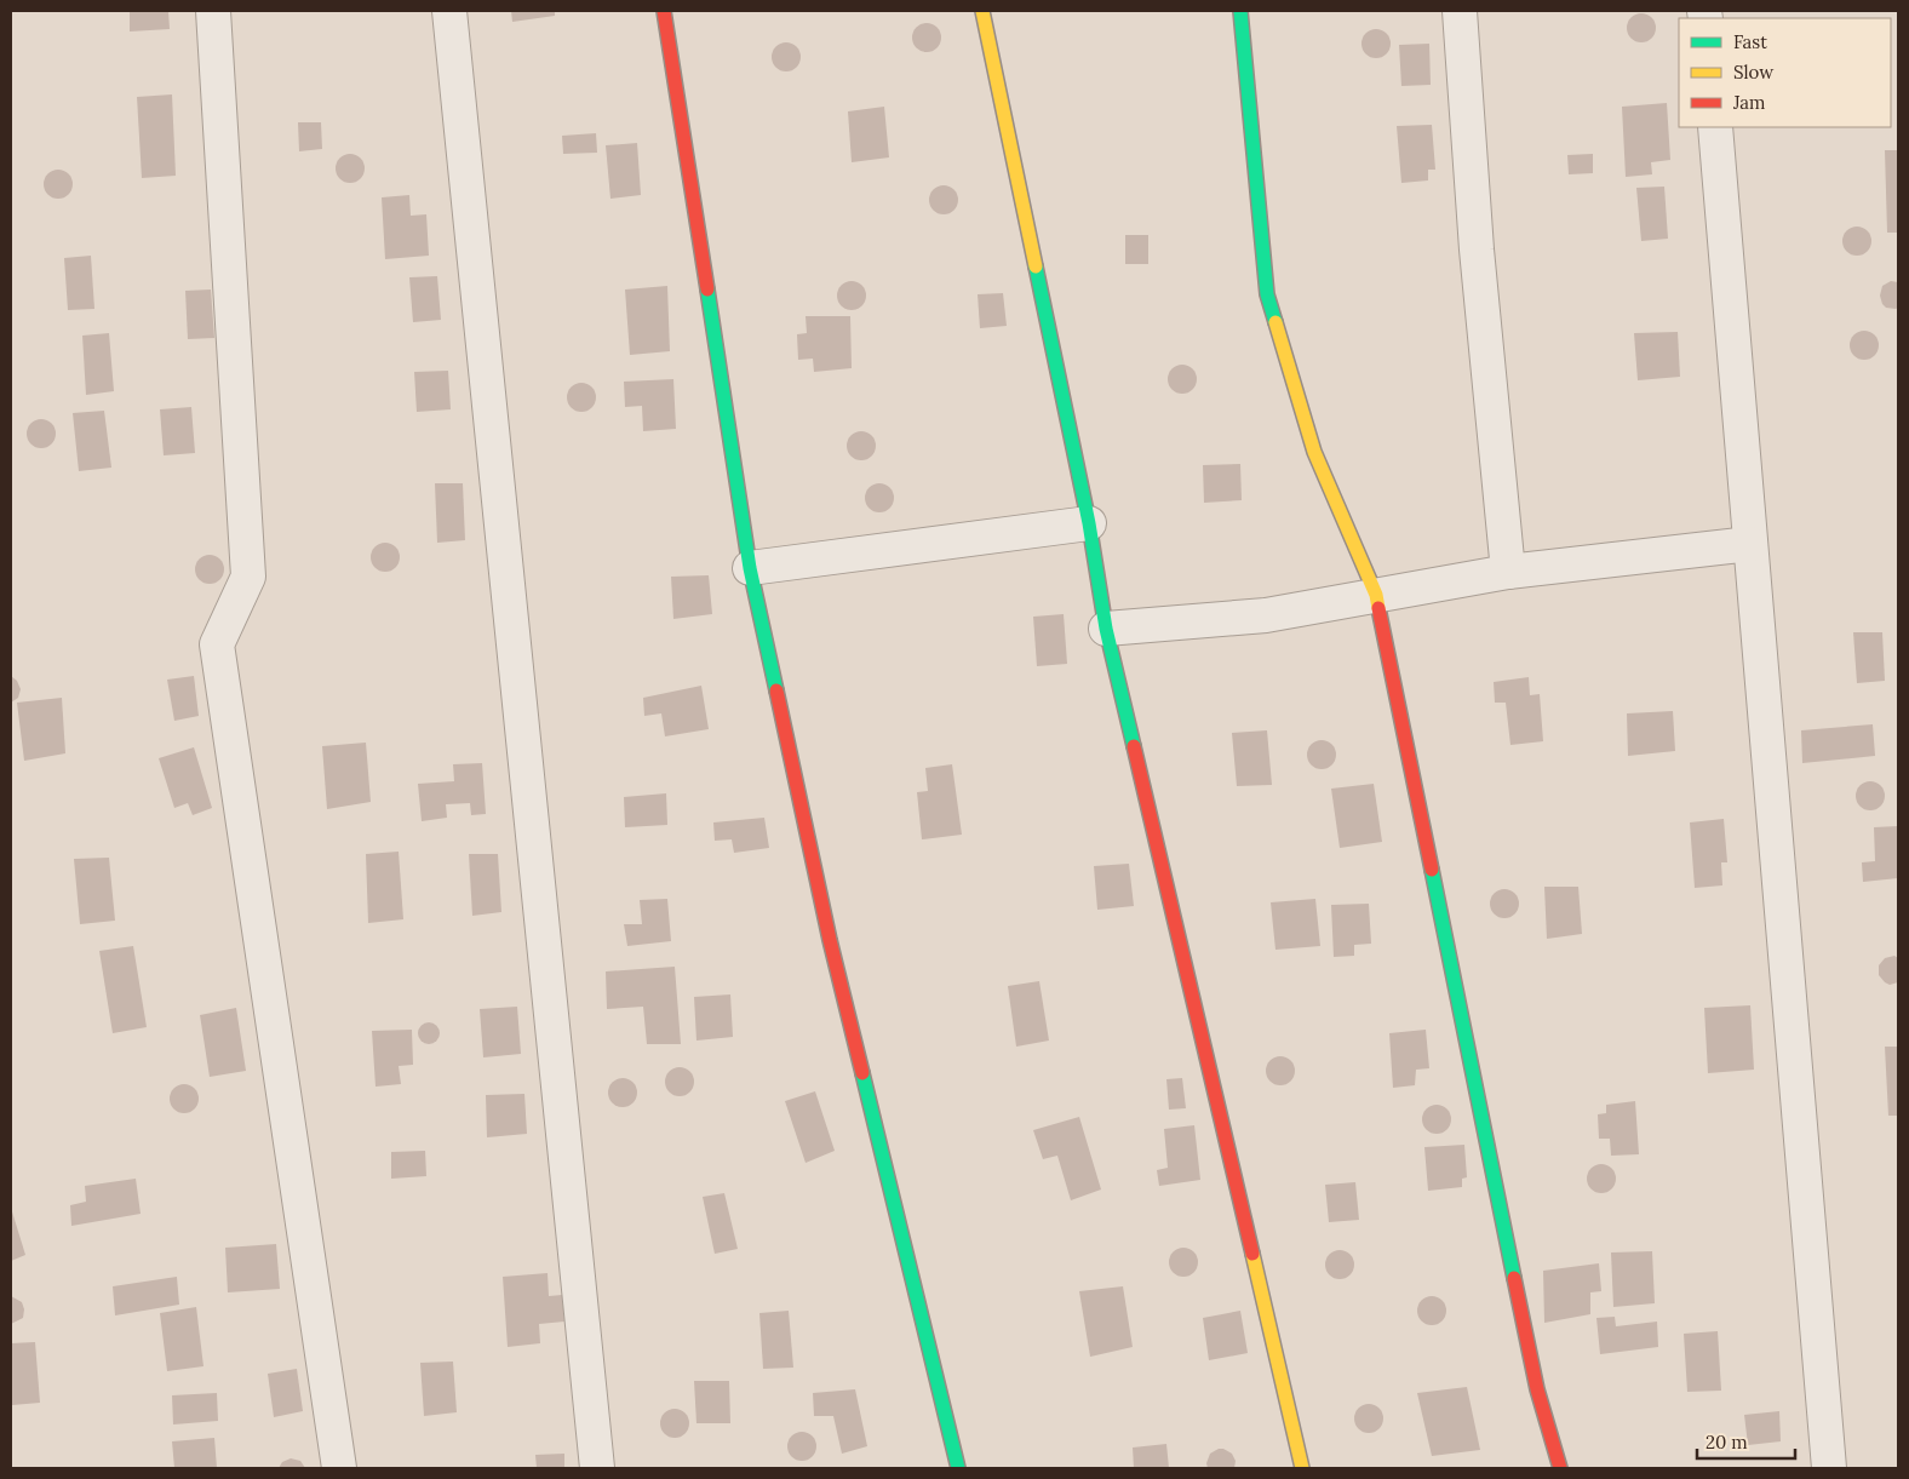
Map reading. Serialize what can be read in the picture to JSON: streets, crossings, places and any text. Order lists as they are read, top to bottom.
{
  "legend": ["Fast", "Slow", "Jam"],
  "scale_bar": "20 m"
}
